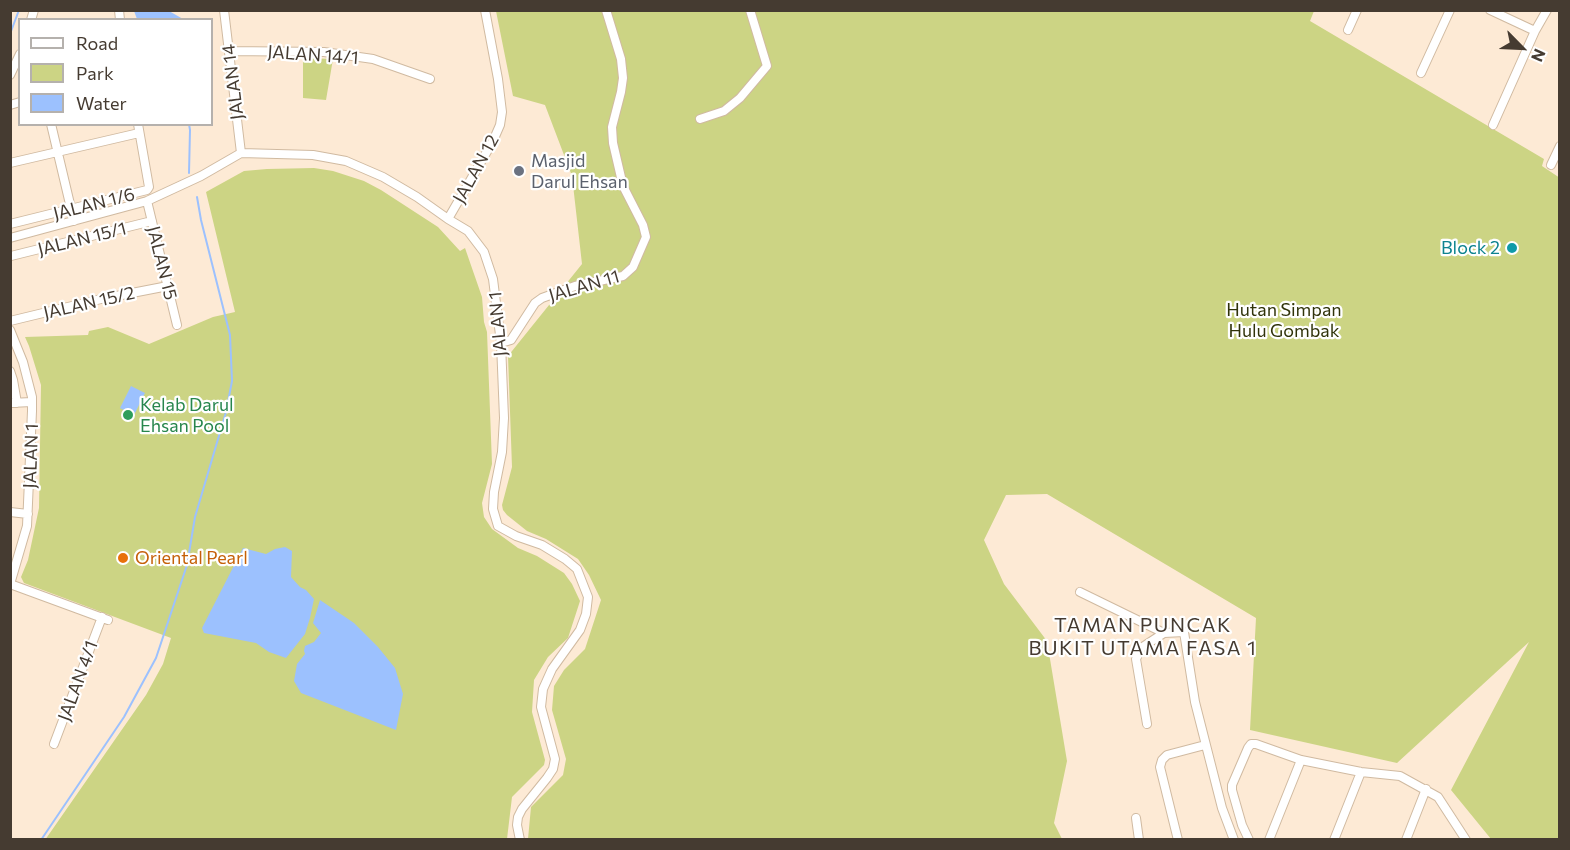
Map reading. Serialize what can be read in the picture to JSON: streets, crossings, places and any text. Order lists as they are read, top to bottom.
{
  "streets": {
    "street": [
      "JALAN 14/1",
      "JALAN 14",
      "JALAN 12",
      "JALAN 1/6",
      "JALAN 15/1",
      "JALAN 15",
      "JALAN 11",
      "JALAN 15/2",
      "JALAN 1",
      "JALAN 4/1"
    ]
  },
  "crossings": [
    ["JALAN 14/1", "JALAN 14"],
    ["JALAN 14", "JALAN 1"],
    ["JALAN 12", "JALAN 1"],
    ["JALAN 15/1", "JALAN 15"],
    ["JALAN 15", "JALAN 15/2"],
    ["JALAN 11", "JALAN 1"],
    ["JALAN 1", "JALAN 4/1"]
  ],
  "districts": ["TAMAN PUNCAK BUKIT UTAMA FASA 1"],
  "parks": ["Hutan Simpan Hulu Gombak"],
  "places": [
    "Masjid Darul Ehsan",
    "Block 2",
    "Kelab Darul Ehsan Pool",
    "Oriental Pearl"
  ],
  "legend": ["Road", "Park", "Water"],
  "north": "bottom right"
}
